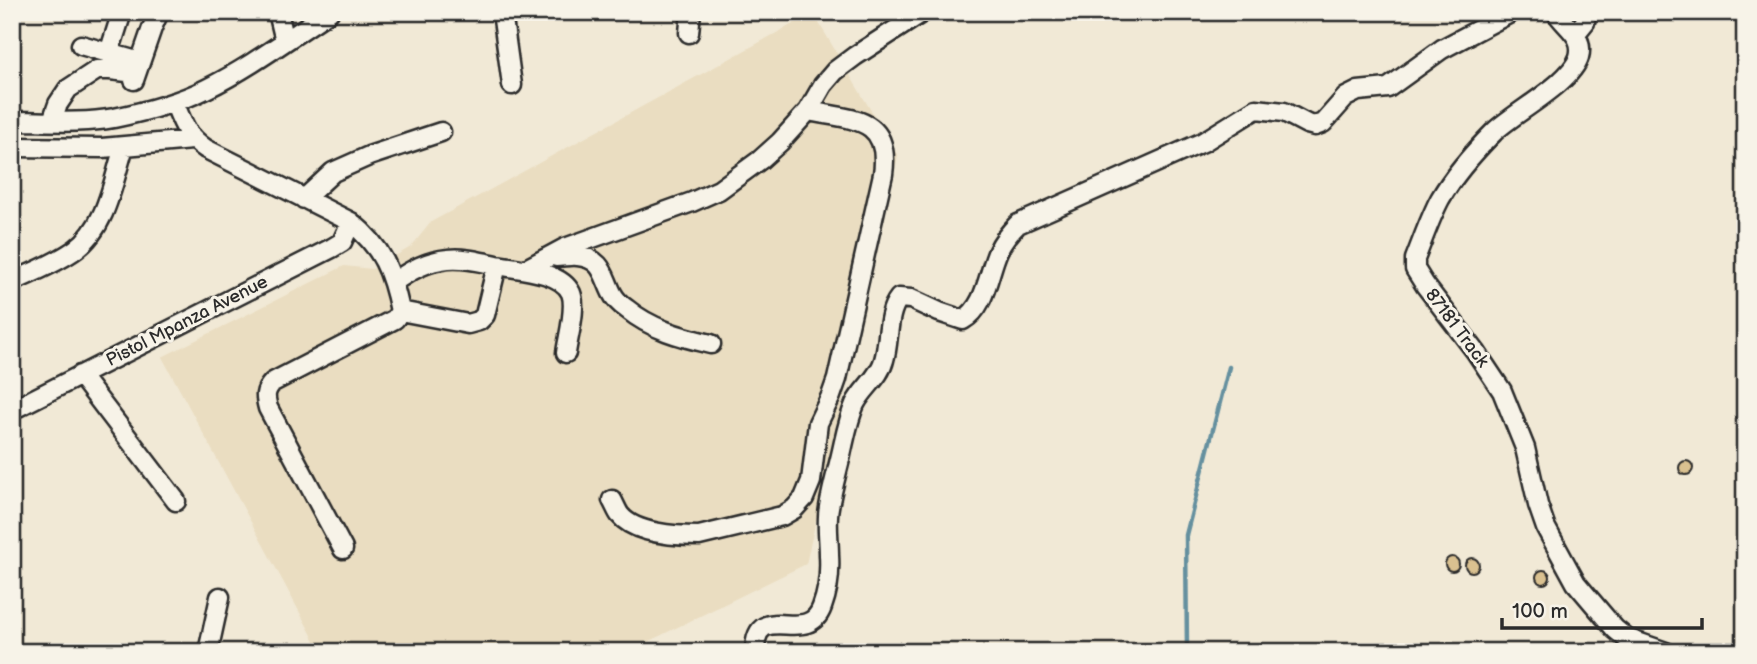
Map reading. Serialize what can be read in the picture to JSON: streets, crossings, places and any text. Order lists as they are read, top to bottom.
{
  "streets": {
    "street": ["Pistol Mpanza Avenue", "87181 Track"]
  },
  "scale_bar": "100 m"
}
